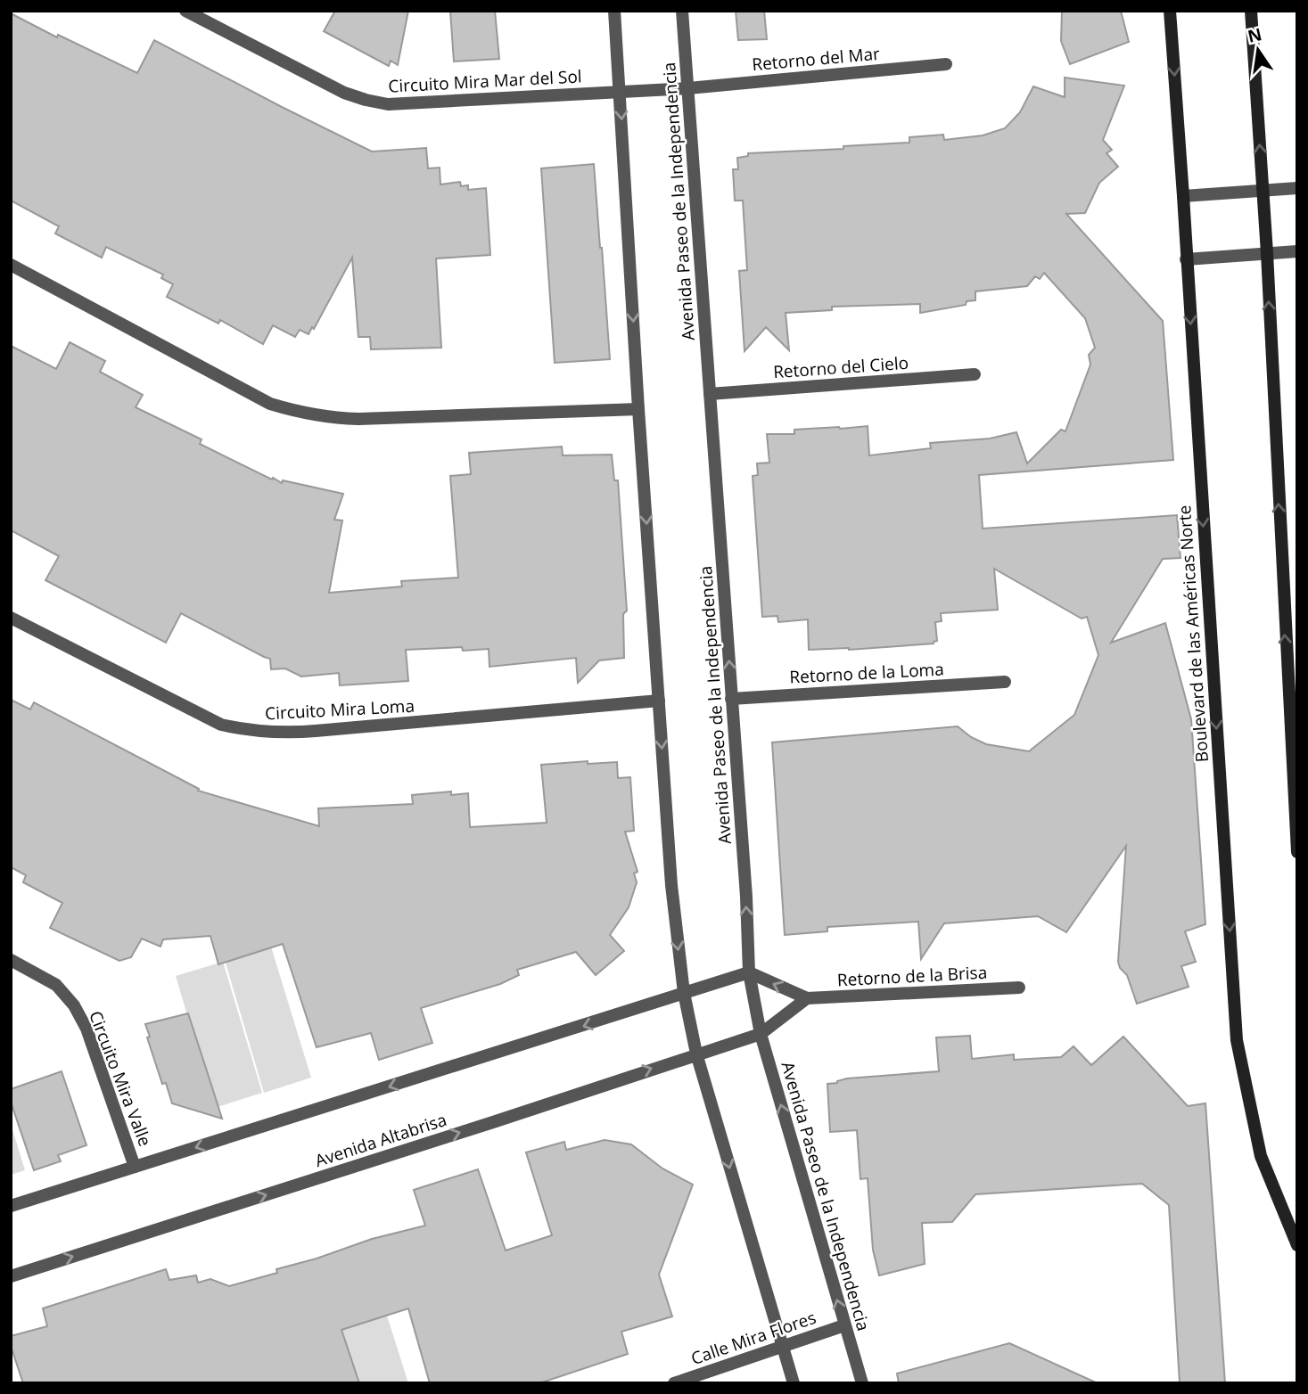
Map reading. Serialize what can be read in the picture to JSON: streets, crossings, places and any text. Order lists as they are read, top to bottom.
{
  "streets": {
    "main road": ["Boulevard de las Américas Norte"],
    "street": [
      "Retorno del Mar",
      "Circuito Mira Mar del Sol",
      "Avenida Paseo de la Independencia",
      "Retorno del Cielo",
      "Retorno de la Loma",
      "Circuito Mira Loma",
      "Retorno de la Brisa",
      "Circuito Mira Valle",
      "Avenida Altabrisa",
      "Calle Mira Flores"
    ]
  },
  "crossings": [
    ["Retorno del Mar", "Circuito Mira Mar del Sol"],
    ["Retorno del Mar", "Avenida Paseo de la Independencia"],
    ["Circuito Mira Mar del Sol", "Avenida Paseo de la Independencia"],
    ["Avenida Paseo de la Independencia", "Retorno del Cielo"],
    ["Avenida Paseo de la Independencia", "Retorno de la Loma"],
    ["Avenida Paseo de la Independencia", "Retorno de la Brisa"],
    ["Avenida Paseo de la Independencia", "Avenida Altabrisa"],
    ["Avenida Paseo de la Independencia", "Calle Mira Flores"]
  ],
  "north": "top"
}
